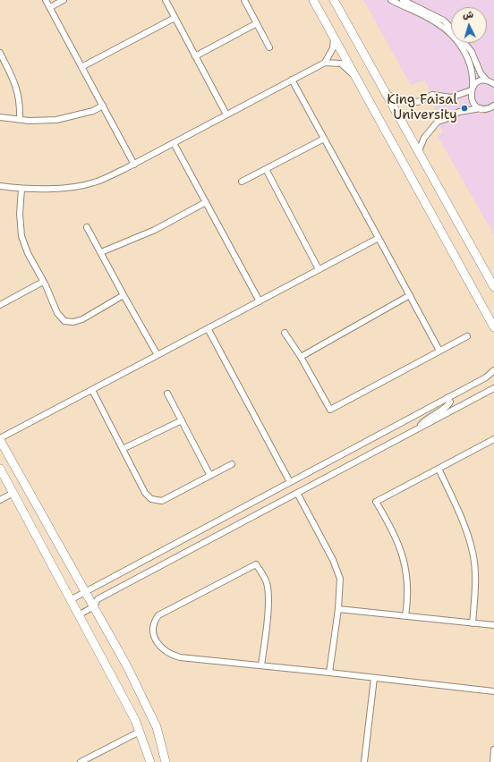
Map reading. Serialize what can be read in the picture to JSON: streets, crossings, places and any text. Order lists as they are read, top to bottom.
{
  "places": ["King Faisal University"],
  "north": "top"
}
